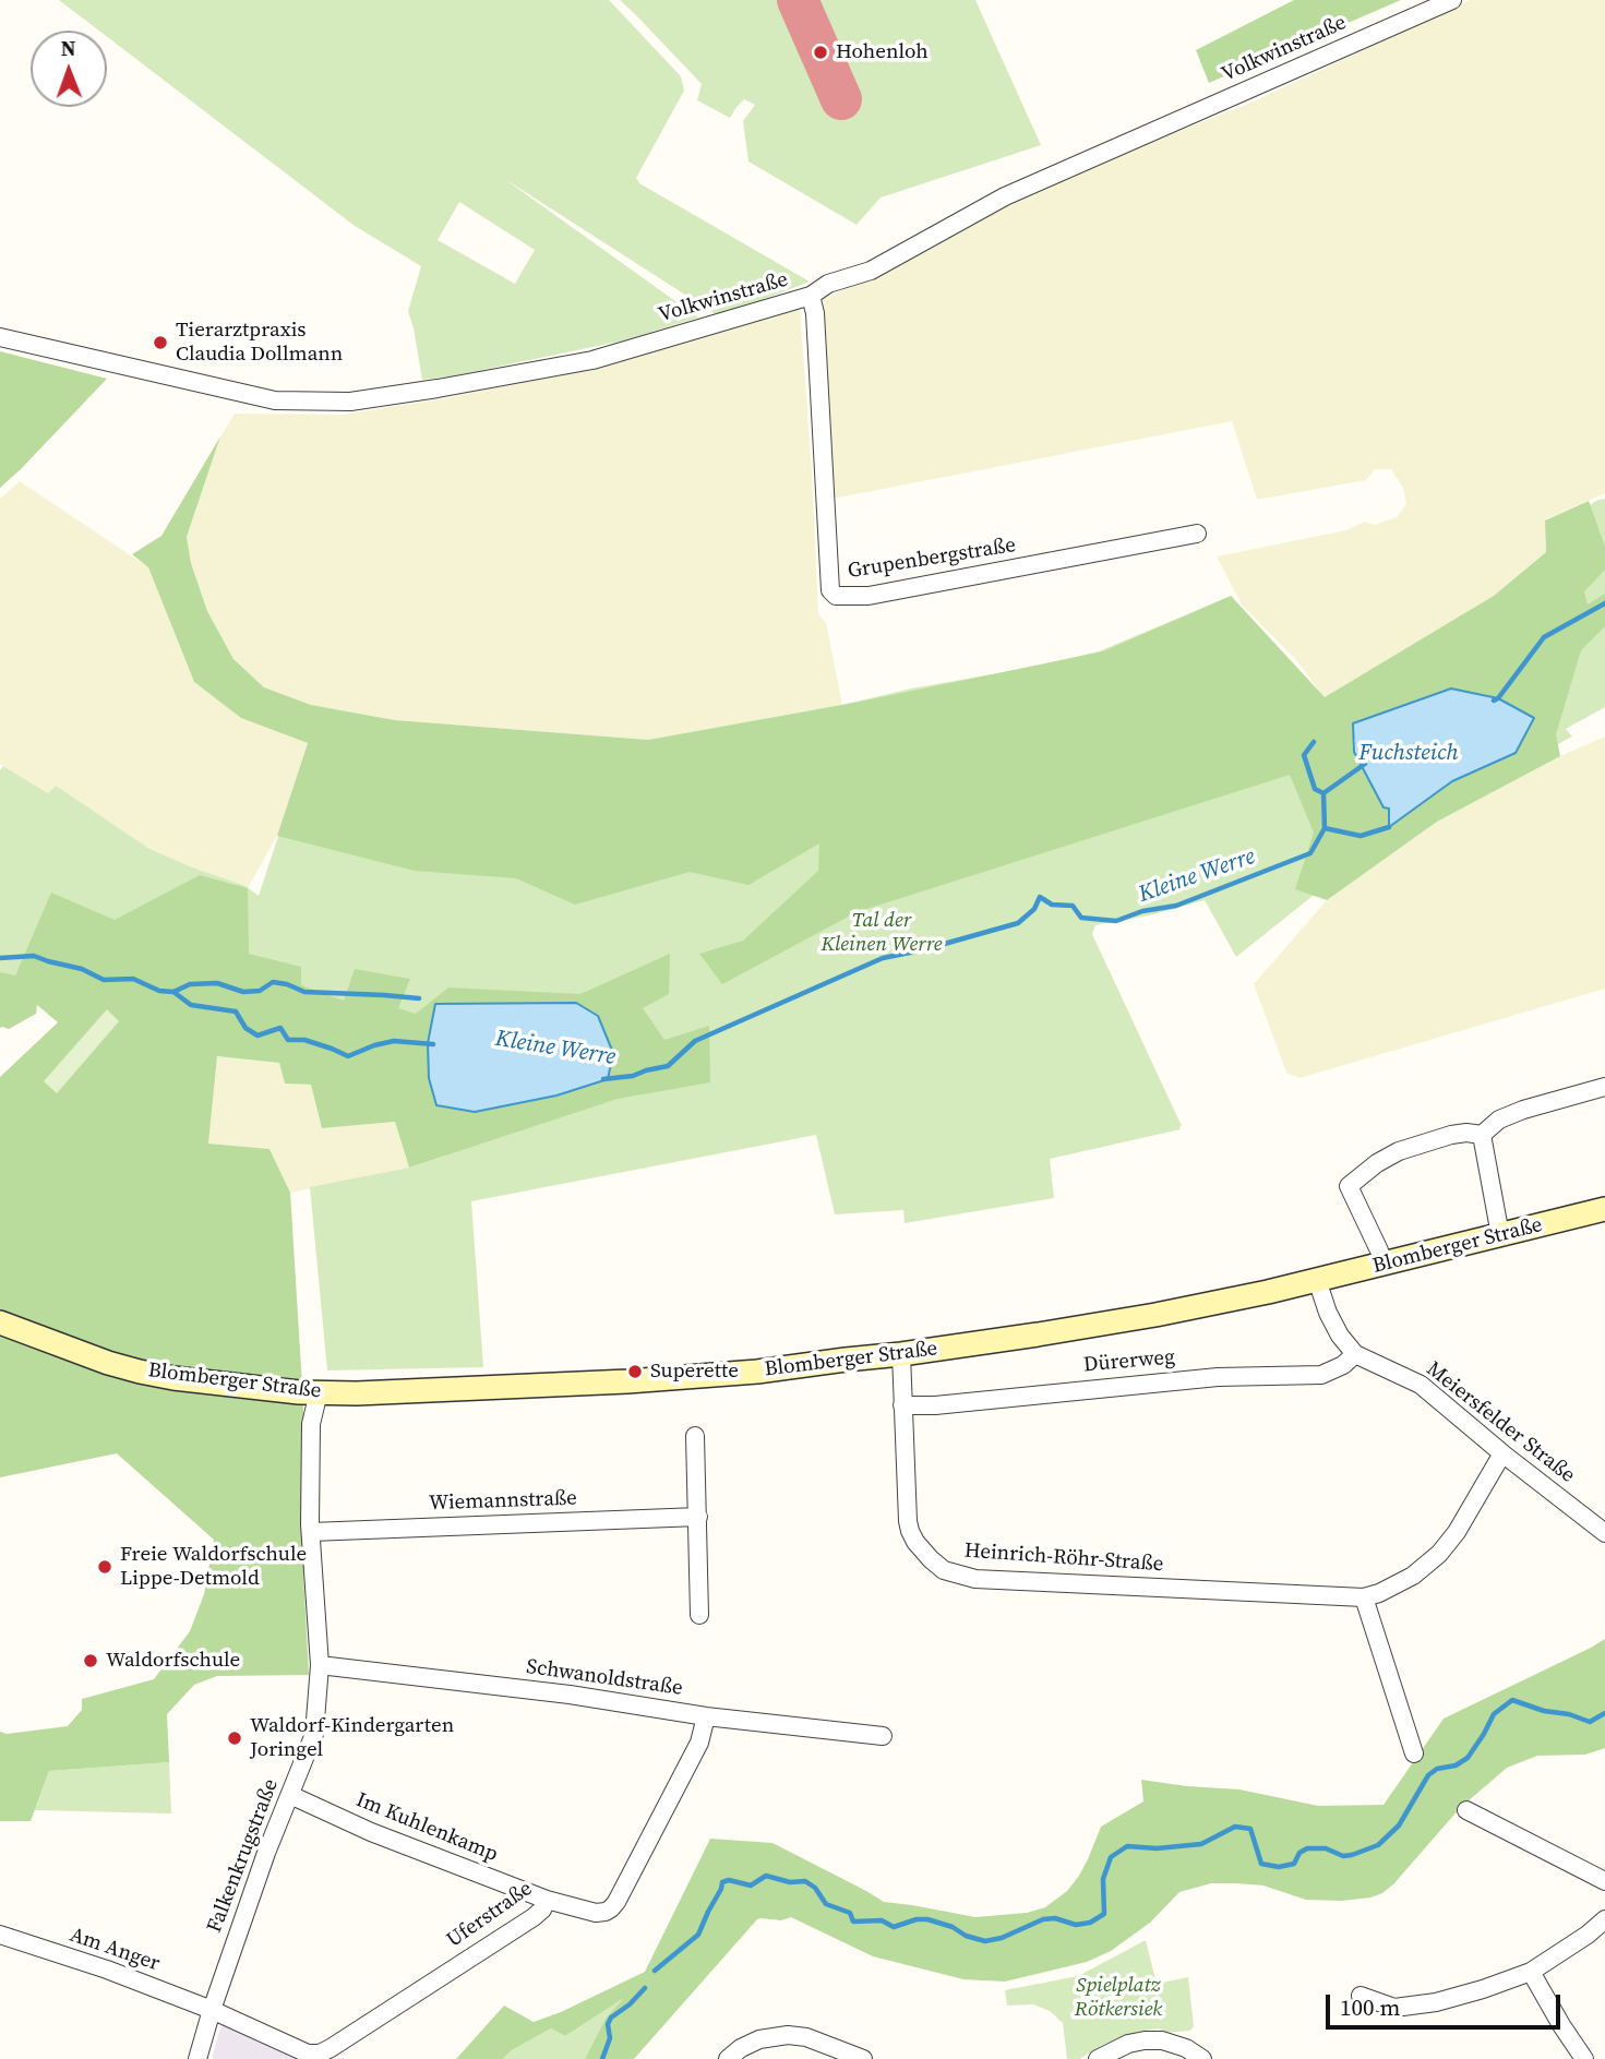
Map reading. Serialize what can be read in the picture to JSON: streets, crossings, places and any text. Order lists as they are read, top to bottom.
{
  "streets": {
    "street": [
      "Volkwinstraße",
      "Grupenbergstraße",
      "Blomberger Straße",
      "Dürerweg",
      "Meiersfelder Straße",
      "Wiemannstraße",
      "Heinrich-Röhr-Straße",
      "Schwanoldstraße",
      "Im Kuhlenkamp",
      "Falkenkrugstraße",
      "Uferstraße",
      "Am Anger"
    ]
  },
  "crossings": [
    ["Volkwinstraße", "Grupenbergstraße"],
    ["Blomberger Straße", "Meiersfelder Straße"],
    ["Blomberger Straße", "Heinrich-Röhr-Straße"],
    ["Blomberger Straße", "Falkenkrugstraße"],
    ["Dürerweg", "Meiersfelder Straße"],
    ["Dürerweg", "Heinrich-Röhr-Straße"],
    ["Meiersfelder Straße", "Heinrich-Röhr-Straße"],
    ["Wiemannstraße", "Falkenkrugstraße"],
    ["Schwanoldstraße", "Falkenkrugstraße"],
    ["Schwanoldstraße", "Uferstraße"],
    ["Im Kuhlenkamp", "Falkenkrugstraße"],
    ["Im Kuhlenkamp", "Uferstraße"],
    ["Falkenkrugstraße", "Uferstraße"],
    ["Falkenkrugstraße", "Am Anger"],
    ["Uferstraße", "Am Anger"]
  ],
  "water": ["Fuchsteich", "Kleine Werre"],
  "parks": ["Tal der Kleinen Werre", "Spielplatz Rötkersiek"],
  "places": [
    "Hohenloh",
    "Tierarztpraxis Claudia Dollmann",
    "Superette",
    "Freie Waldorfschule Lippe-Detmold",
    "Waldorfschule",
    "Waldorf-Kindergarten Joringel"
  ],
  "scale_bar": "100 m",
  "north": "top"
}
